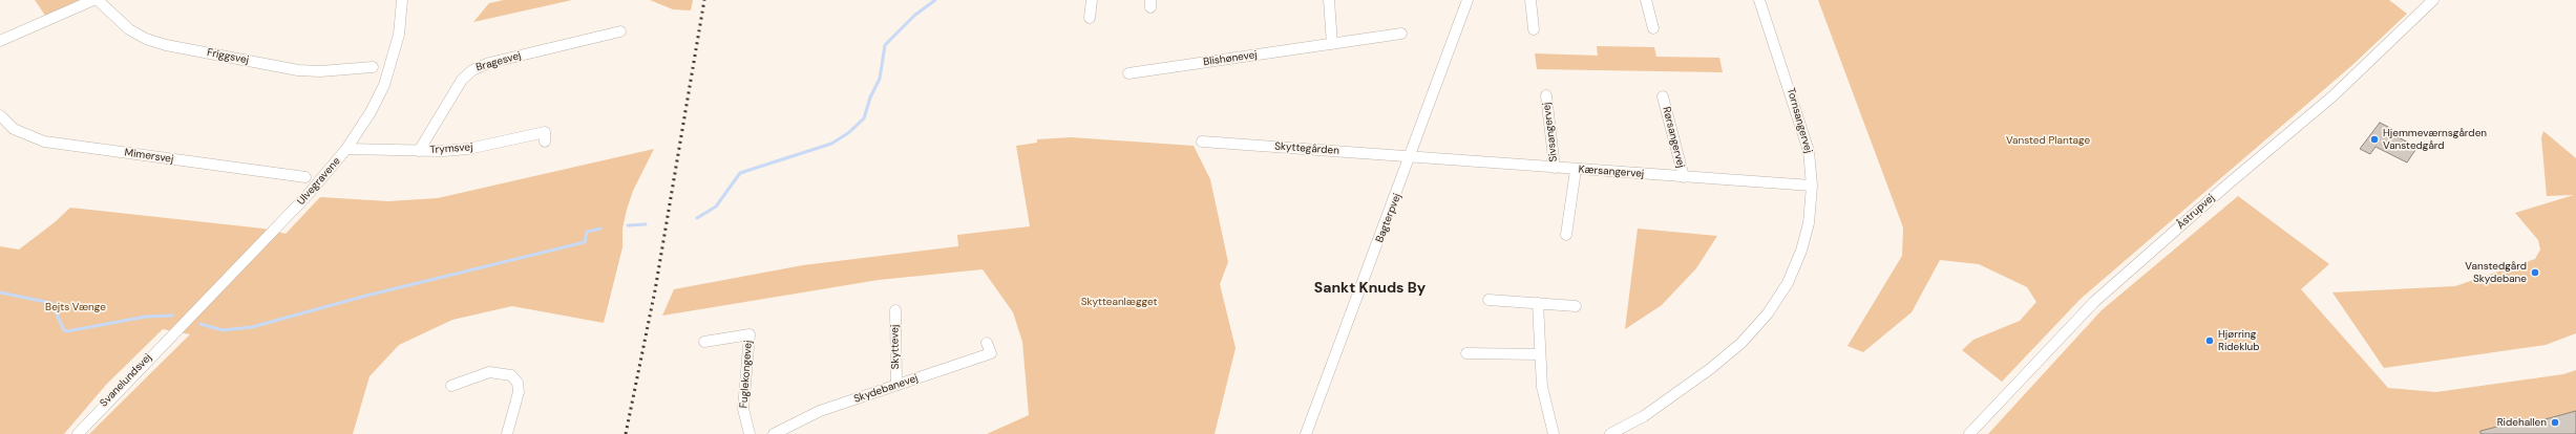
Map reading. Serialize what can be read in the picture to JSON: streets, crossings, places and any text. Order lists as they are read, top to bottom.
{
  "streets": {
    "street": [
      "Friggsvej",
      "Blishønevej",
      "Bragesvej",
      "Tornsangervej",
      "Sivsangervej",
      "Rørsangervej",
      "Trymsvej",
      "Skyttegården",
      "Mimersvej",
      "Kærsangervej",
      "Ulvegravene",
      "Åstrupvej",
      "Bagterpvej",
      "Skyttevej",
      "Fuglekongevej",
      "Svanelundsvej",
      "Skydebanevej"
    ]
  },
  "crossings": [
    ["Bragesvej", "Trymsvej"],
    ["Tornsangervej", "Kærsangervej"],
    ["Sivsangervej", "Kærsangervej"],
    ["Rørsangervej", "Kærsangervej"],
    ["Trymsvej", "Ulvegravene"],
    ["Skyttegården", "Kærsangervej"],
    ["Skyttegården", "Bagterpvej"],
    ["Kærsangervej", "Bagterpvej"],
    ["Ulvegravene", "Svanelundsvej"],
    ["Skyttevej", "Skydebanevej"]
  ],
  "districts": ["Sankt Knuds By"],
  "parks": ["Vansted Plantage", "Skytteanlægget", "Bejts Vænge"],
  "places": [
    "Hjemmeværnsgården Vanstedgård",
    "Vanstedgård Skydebane",
    "Hjørring Rideklub",
    "Ridehallen"
  ]
}
